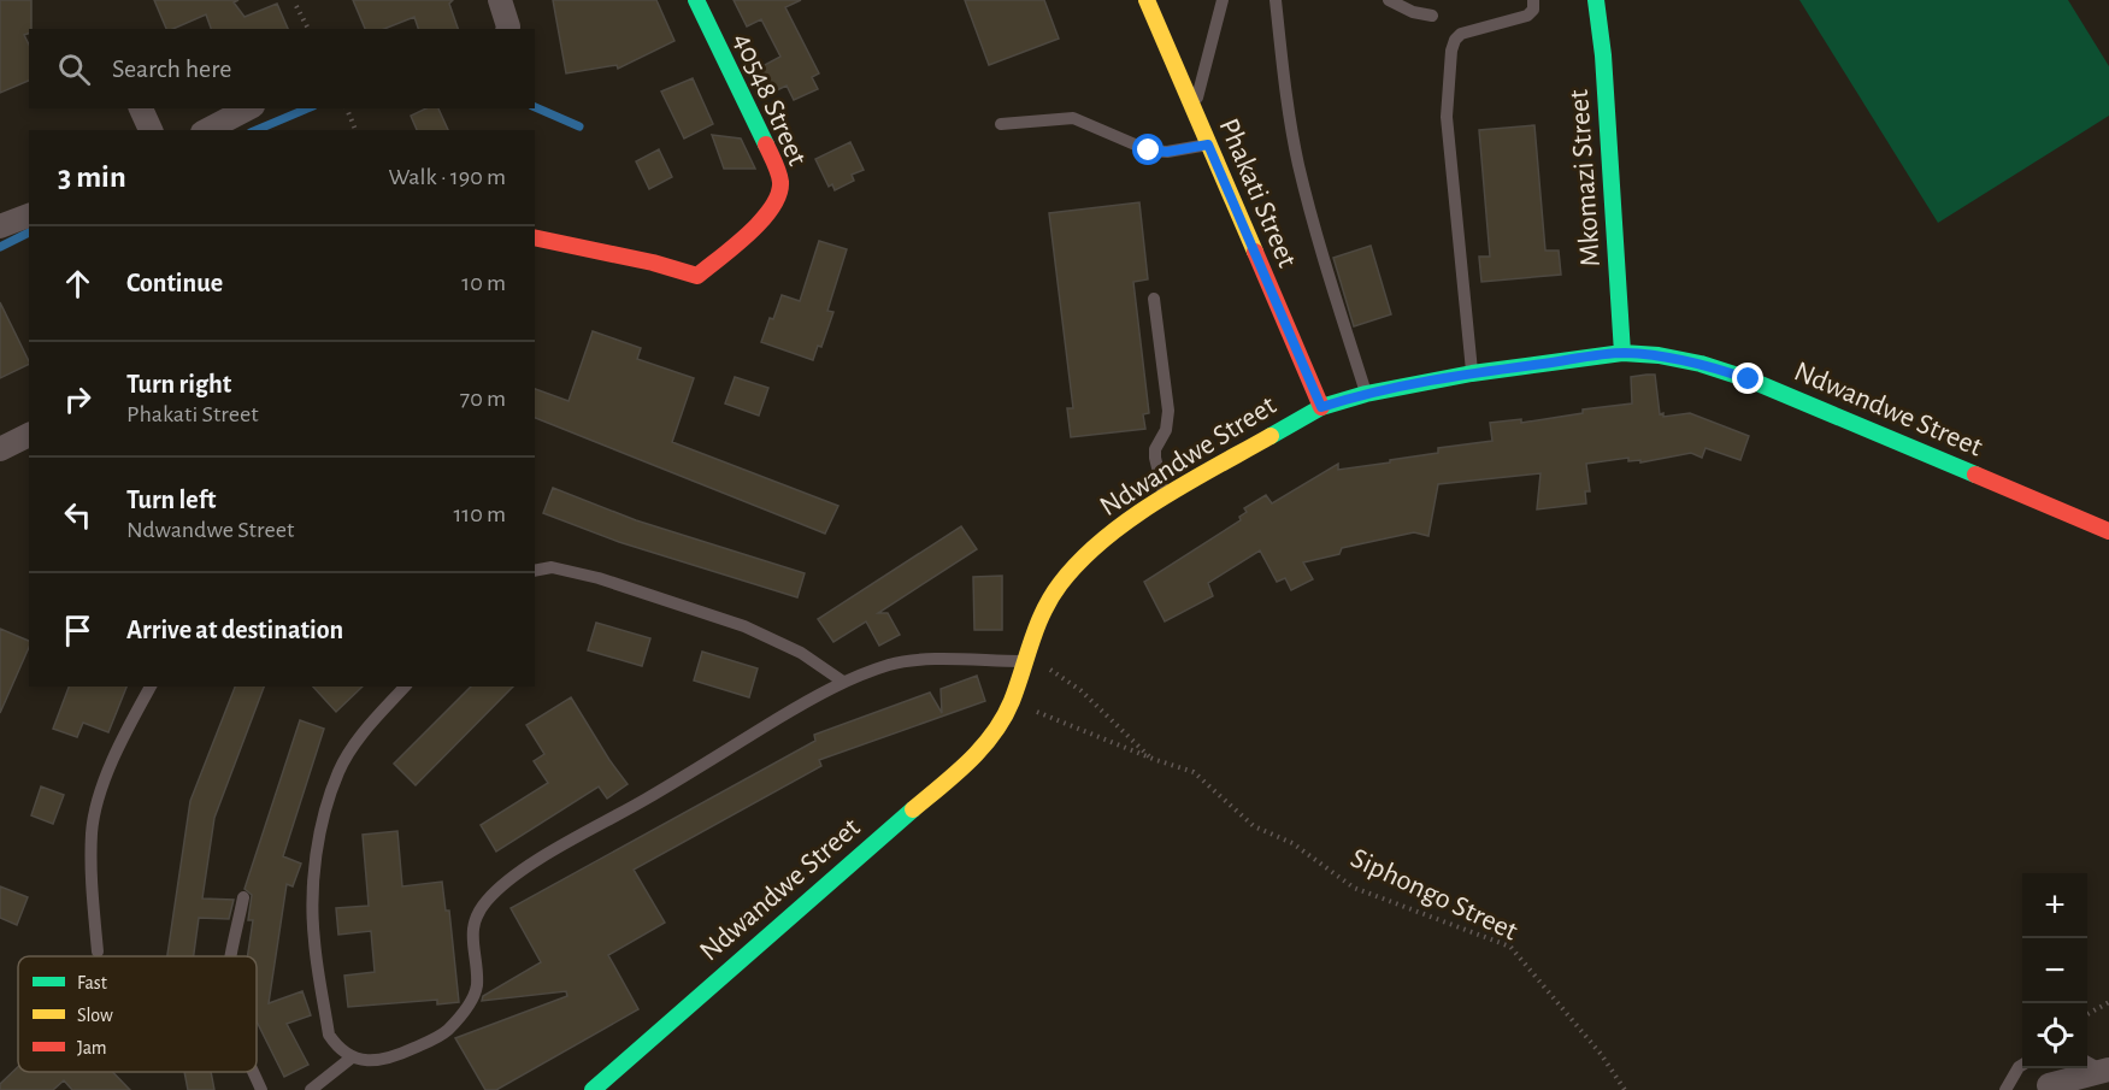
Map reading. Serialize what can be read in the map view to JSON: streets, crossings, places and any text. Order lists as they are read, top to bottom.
{
  "streets": {
    "street": [
      "40548 Street",
      "Mkomazi Street",
      "Phakati Street",
      "Ndwandwe Street"
    ],
    "path": ["Siphongo Street"]
  },
  "crossings": [
    ["Mkomazi Street", "Ndwandwe Street"],
    ["Phakati Street", "Ndwandwe Street"],
    ["Ndwandwe Street", "Siphongo Street"]
  ],
  "legend": ["Fast", "Slow", "Jam"],
  "page": {
    "search": "Search here",
    "heading": ["3 min", "Walk · 190 m"],
    "list": [
      ["Continue", "10 m"],
      ["Turn right", "Phakati Street", "70 m"],
      ["Turn left", "Ndwandwe Street", "110 m"],
      "Arrive at destination"
    ],
    "map_buttons": ["+", "−"]
  }
}
